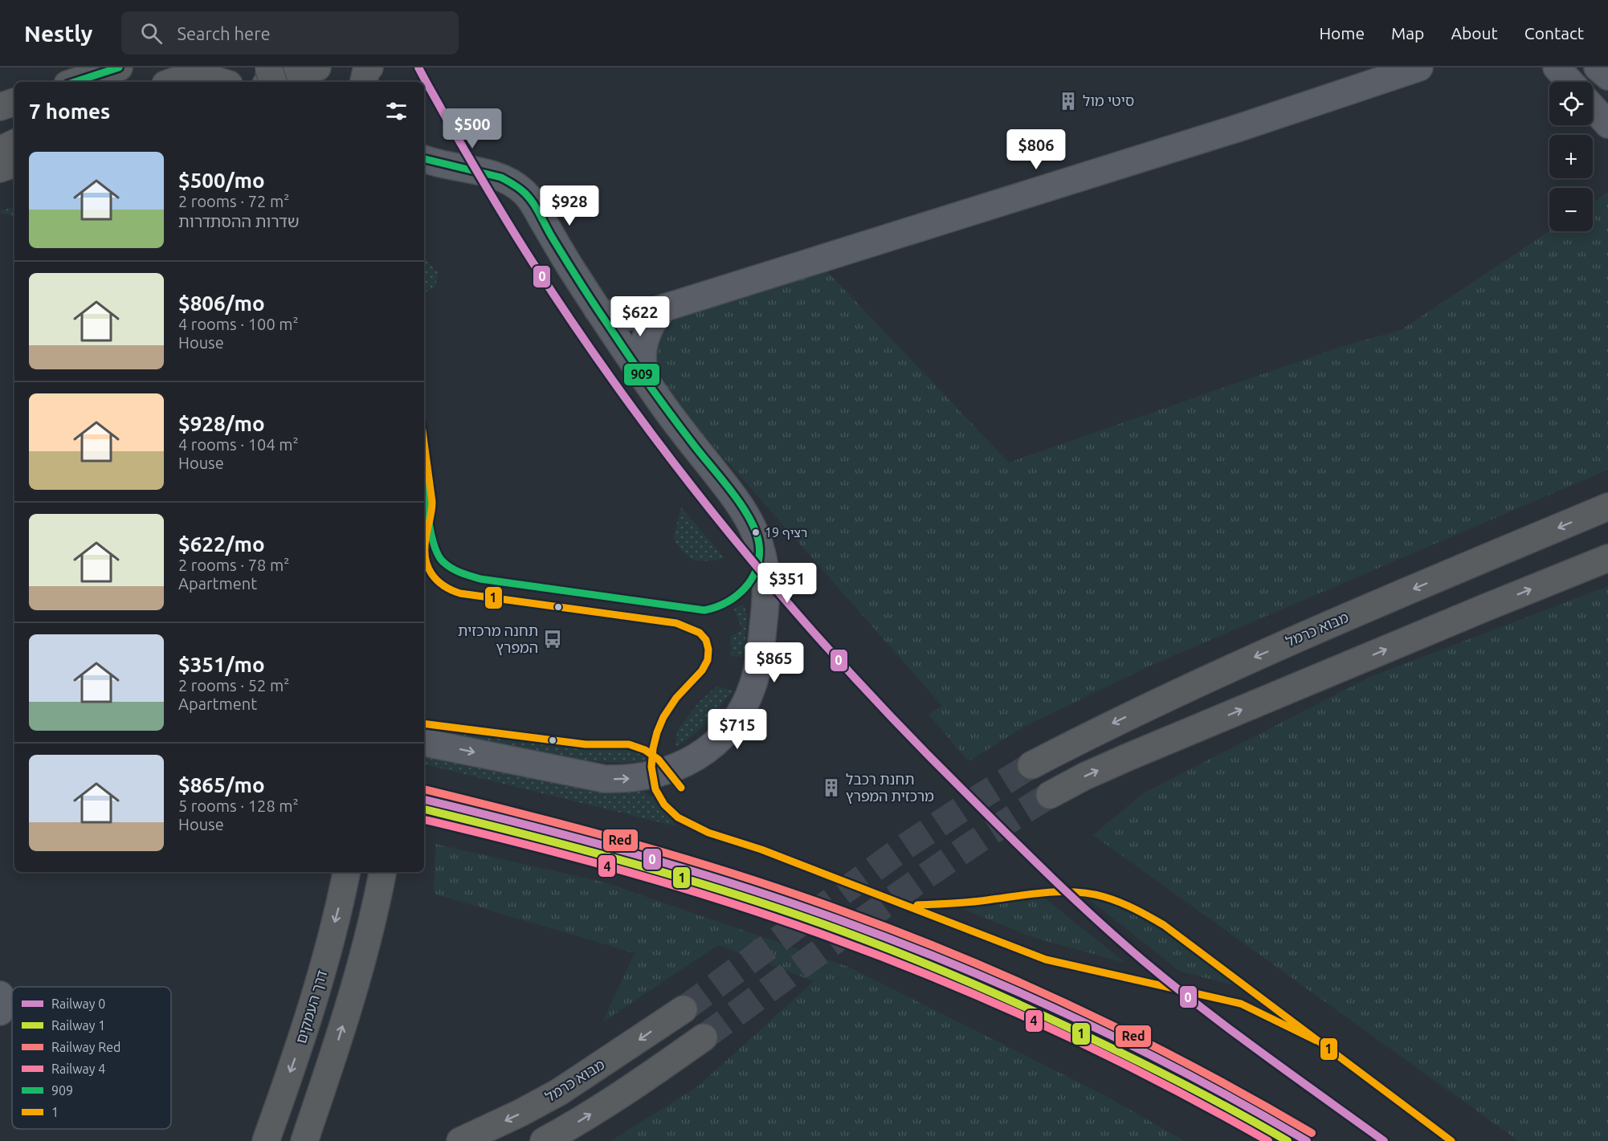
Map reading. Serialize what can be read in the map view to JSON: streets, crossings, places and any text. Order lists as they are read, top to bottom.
{
  "streets": {
    "highway": ["מבוא כרמל", "דרך העמקים"]
  },
  "places": {
    "building": ["סיטי מול", "תחנת רכבל מרכזית המפרץ"],
    "other": ["רציף 19"],
    "bus stop": ["תחנה מרכזית המפרץ"]
  },
  "lines": [
    "rail line 0",
    "transit line 909",
    "transit line 1",
    "rail line Red",
    "rail line 1",
    "rail line 4"
  ],
  "legend": [
    "Railway 0",
    "Railway 1",
    "Railway Red",
    "Railway 4",
    "909",
    "1"
  ],
  "page": {
    "header": "Nestly",
    "search": "Search here",
    "nav": [
      "Home",
      "Map",
      "About",
      "Contact"
    ],
    "map_buttons": ["+", "−"],
    "heading": "7 homes",
    "price": [
      "$500",
      "$806",
      "$928",
      "$622",
      "$351",
      "$865",
      "$715"
    ],
    "list": [
      {
        "name": "$500/mo",
        "note": "2 rooms · 72 m² · שדרות ההסתדרות"
      },
      {
        "name": "$806/mo",
        "note": "4 rooms · 100 m² · House"
      },
      {
        "name": "$928/mo",
        "note": "4 rooms · 104 m² · House"
      },
      {
        "name": "$622/mo",
        "note": "2 rooms · 78 m² · Apartment"
      },
      {
        "name": "$351/mo",
        "note": "2 rooms · 52 m² · Apartment"
      },
      {
        "name": "$865/mo",
        "note": "5 rooms · 128 m² · House"
      }
    ]
  }
}
